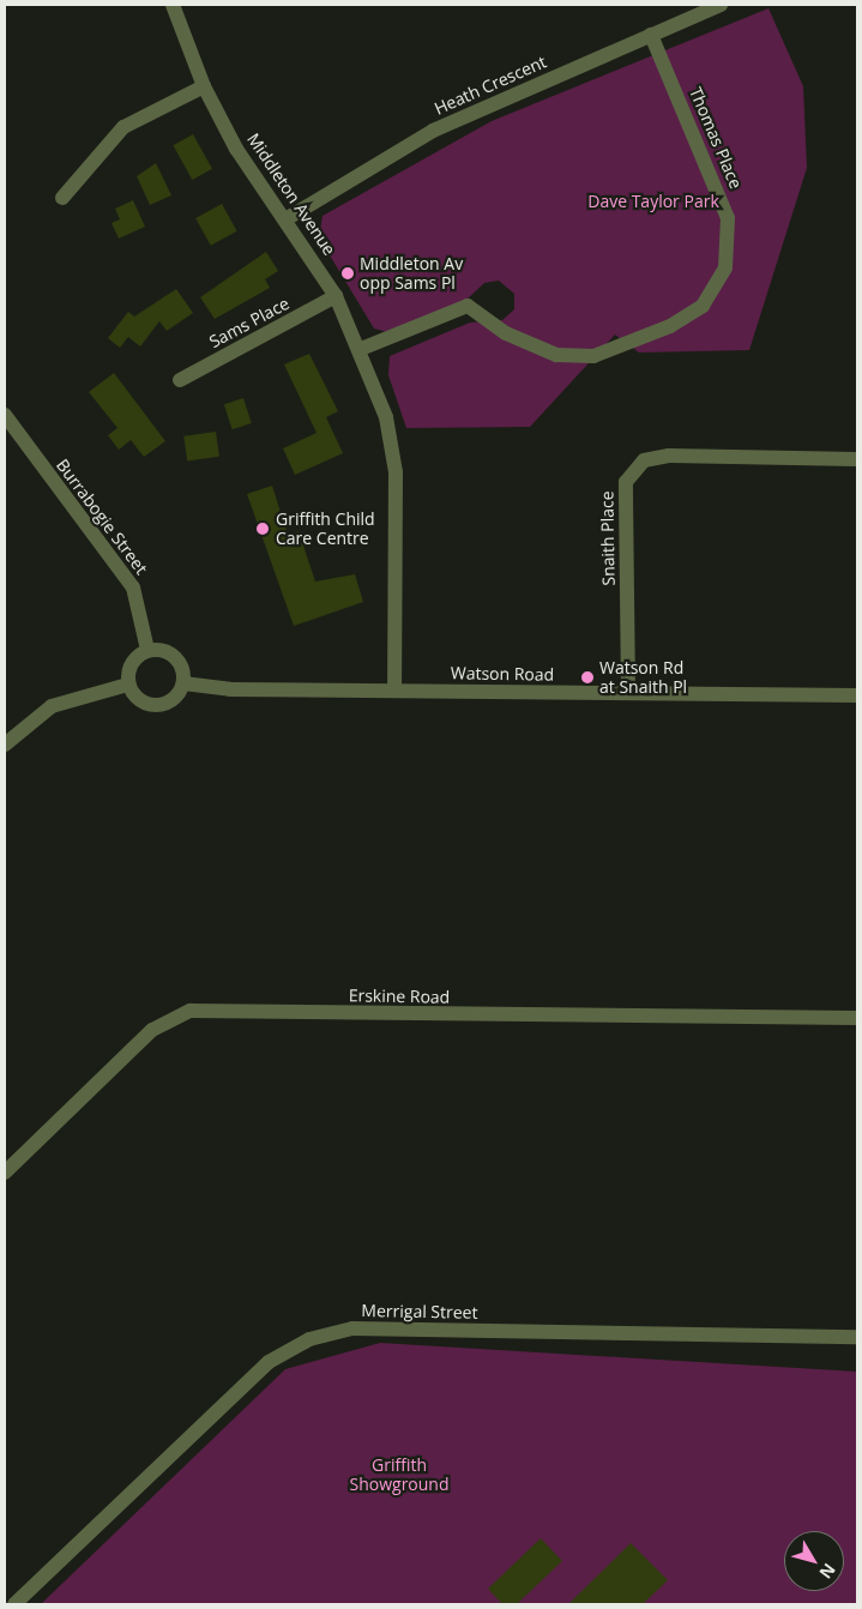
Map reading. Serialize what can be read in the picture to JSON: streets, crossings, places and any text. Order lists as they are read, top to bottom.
{
  "streets": {
    "street": [
      "Heath Crescent",
      "Thomas Place",
      "Middleton Avenue",
      "Sams Place",
      "Burrabogie Street",
      "Snaith Place",
      "Watson Road",
      "Erskine Road",
      "Merrigal Street"
    ]
  },
  "crossings": [
    ["Heath Crescent", "Thomas Place"],
    ["Heath Crescent", "Middleton Avenue"],
    ["Thomas Place", "Middleton Avenue"],
    ["Middleton Avenue", "Sams Place"],
    ["Middleton Avenue", "Watson Road"],
    ["Burrabogie Street", "Watson Road"],
    ["Snaith Place", "Watson Road"]
  ],
  "parks": ["Dave Taylor Park", "Griffith Showground"],
  "places": ["Middleton Av opp Sams Pl", "Griffith Child Care Centre", "Watson Rd at Snaith Pl"],
  "north": "bottom right"
}
